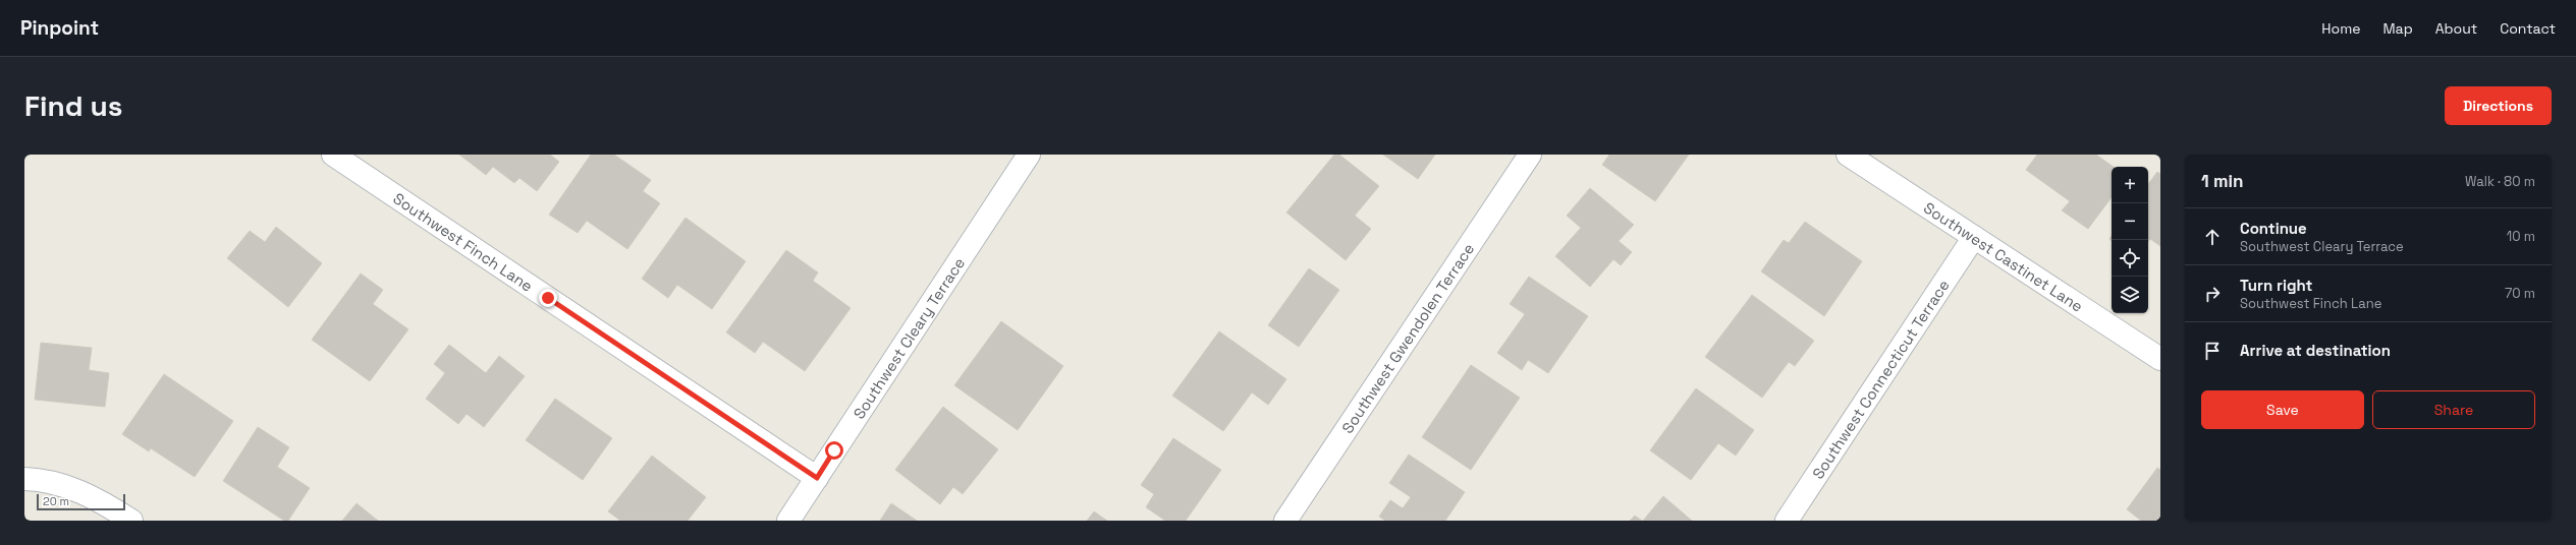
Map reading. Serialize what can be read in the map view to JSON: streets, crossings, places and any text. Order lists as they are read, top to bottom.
{
  "streets": {
    "street": [
      "Southwest Finch Lane",
      "Southwest Castinet Lane",
      "Southwest Cleary Terrace",
      "Southwest Gwendolen Terrace",
      "Southwest Connecticut Terrace"
    ]
  },
  "crossings": [
    ["Southwest Finch Lane", "Southwest Cleary Terrace"],
    ["Southwest Castinet Lane", "Southwest Connecticut Terrace"]
  ],
  "scale_bar": "20 m",
  "page": {
    "header": "Pinpoint",
    "nav": [
      "Home",
      "Map",
      "About",
      "Contact"
    ],
    "buttons": [
      "Directions",
      ["Save", "Share"]
    ],
    "title": "Find us",
    "heading": ["1 min", "Walk · 80 m"],
    "map_buttons": ["+", "−"],
    "list": [
      ["Continue", "Southwest Cleary Terrace", "10 m"],
      ["Turn right", "Southwest Finch Lane", "70 m"],
      "Arrive at destination"
    ],
    "scale": "20 m"
  }
}
